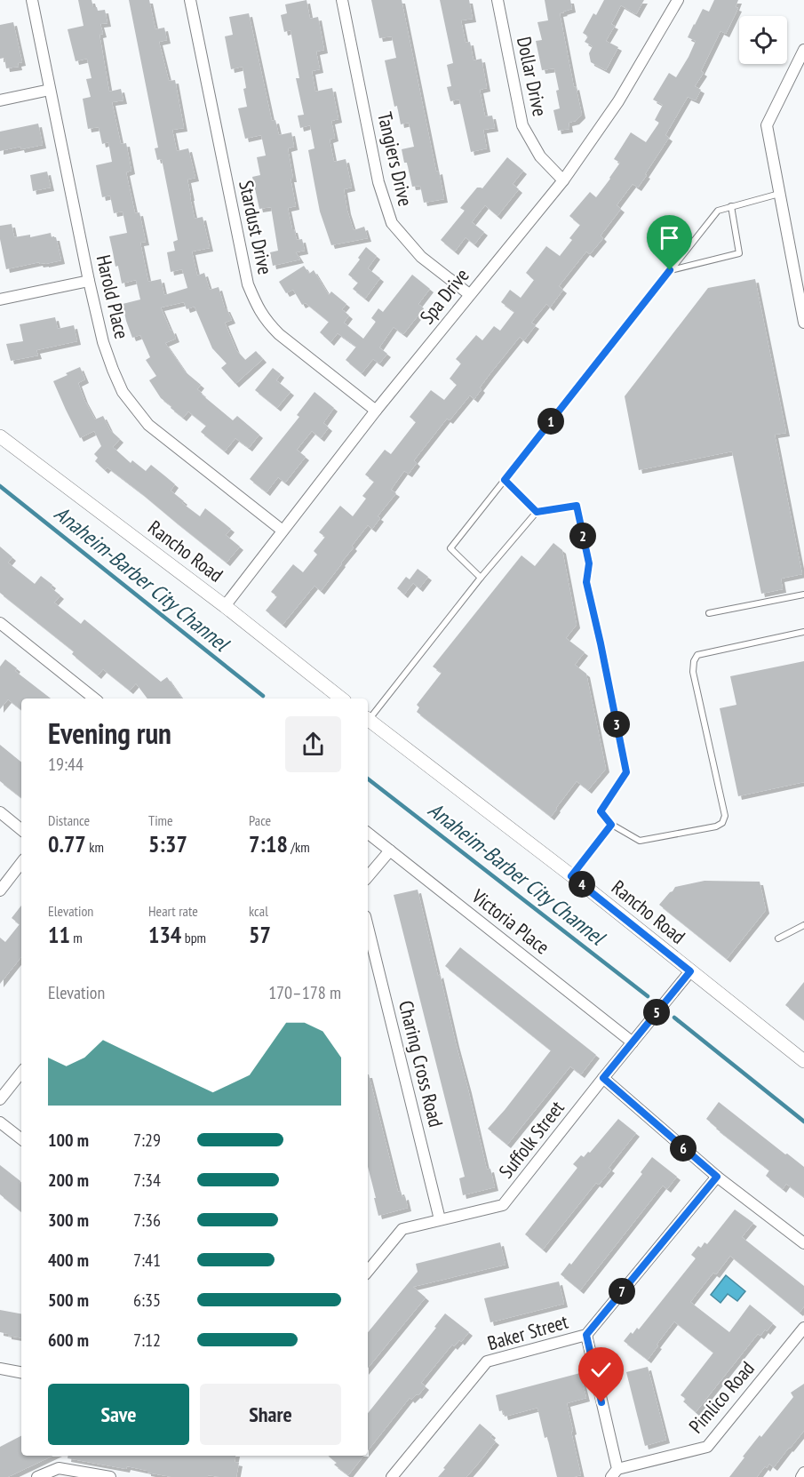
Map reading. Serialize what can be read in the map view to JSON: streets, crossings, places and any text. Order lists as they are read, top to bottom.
{
  "streets": {
    "street": [
      "Dollar Drive",
      "Tangiers Drive",
      "Stardust Drive",
      "Spa Drive",
      "Harold Place",
      "Rancho Road",
      "Victoria Place",
      "Charing Cross Road",
      "Suffolk Street",
      "Baker Street",
      "Pimlico Road"
    ]
  },
  "crossings": [
    ["Dollar Drive", "Spa Drive"],
    ["Tangiers Drive", "Spa Drive"],
    ["Stardust Drive", "Spa Drive"],
    ["Spa Drive", "Harold Place"],
    ["Spa Drive", "Rancho Road"],
    ["Rancho Road", "Suffolk Street"],
    ["Victoria Place", "Suffolk Street"],
    ["Charing Cross Road", "Suffolk Street"]
  ],
  "water": ["Anaheim-Barber City Channel"],
  "page": {
    "pins": [
      "1",
      "2",
      "3",
      "4",
      "5",
      "6",
      "7"
    ],
    "heading": ["Evening run", "19:44"],
    "stats": [
      ["Distance", "0.77 km"],
      ["Time", "5:37"],
      ["Pace", "7:18 /km"],
      ["Elevation", "11 m"],
      ["Heart rate", "134 bpm"],
      ["kcal", "57"]
    ],
    "chart": ["Elevation", "170–178 m"],
    "list": [
      {
        "name": "100 m",
        "note": "7:29"
      },
      {
        "name": "200 m",
        "note": "7:34"
      },
      {
        "name": "300 m",
        "note": "7:36"
      },
      {
        "name": "400 m",
        "note": "7:41"
      },
      {
        "name": "500 m",
        "note": "6:35"
      },
      {
        "name": "600 m",
        "note": "7:12"
      }
    ],
    "buttons": ["Save", "Share"]
  }
}
